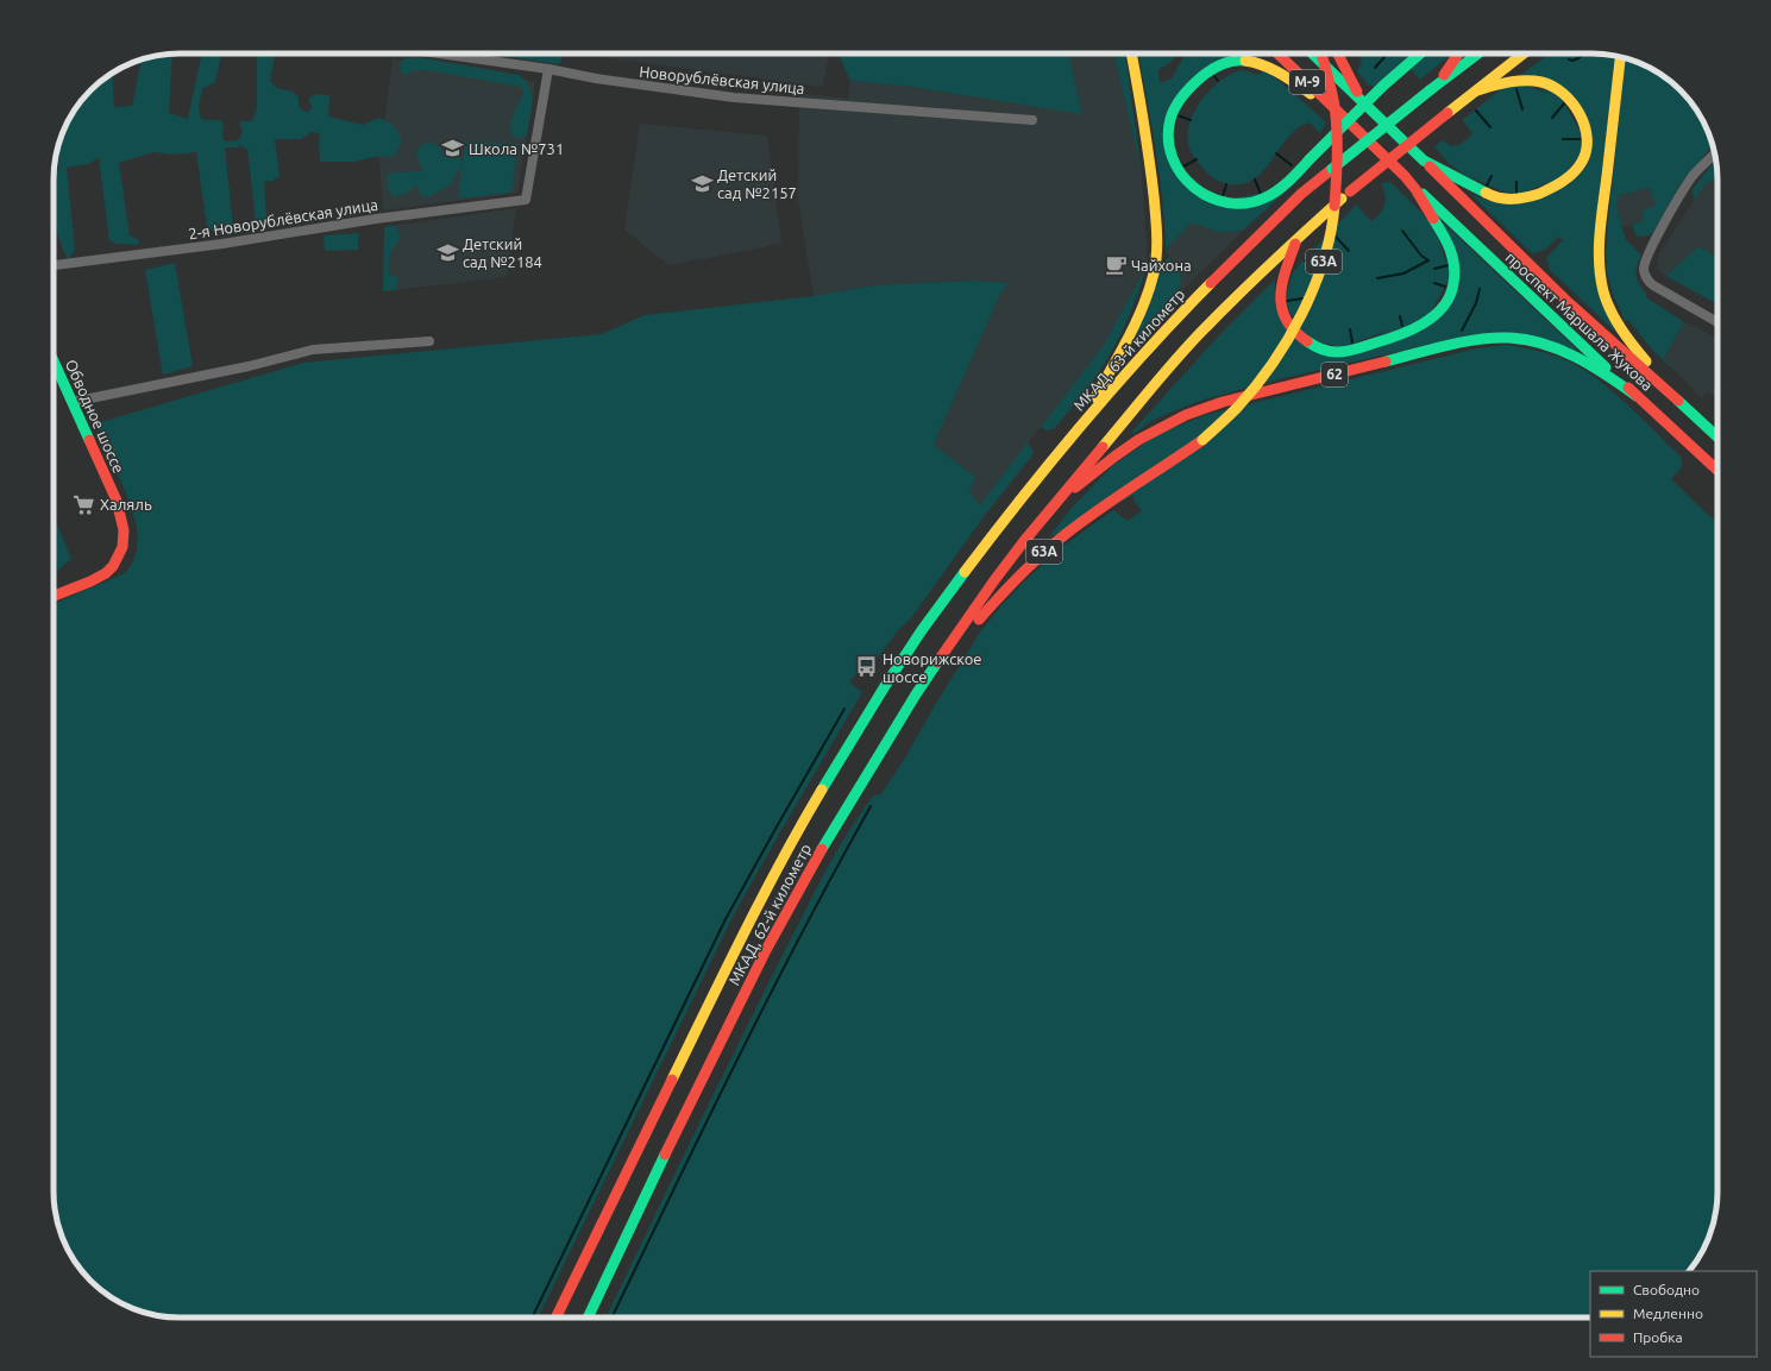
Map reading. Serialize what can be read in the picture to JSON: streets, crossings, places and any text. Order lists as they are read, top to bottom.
{
  "streets": {
    "main road": [
      "М-9",
      "63A",
      "проспект Маршала Жукова",
      "МКАД, 63-й километр",
      "62",
      "Обводное шоссе",
      "МКАД, 62-й километр"
    ],
    "street": ["Новорублёвская улица", "2-я Новорублёвская улица"]
  },
  "crossings": [
    ["Новорублёвская улица", "2-я Новорублёвская улица"],
    ["М-9", "проспект Маршала Жукова"],
    ["63A", "МКАД, 62-й километр"],
    ["проспект Маршала Жукова", "62"],
    ["МКАД, 63-й километр", "МКАД, 62-й километр"],
    ["62", "МКАД, 62-й километр"]
  ],
  "places": {
    "school or university": ["Школа №731", "Детский сад №2157", "Детский сад №2184"],
    "cafe": ["Чайхона"],
    "supermarket": ["Халяль"],
    "bus stop": ["Новорижское шоссе"]
  },
  "legend": ["Свободно", "Медленно", "Пробка"]
}
